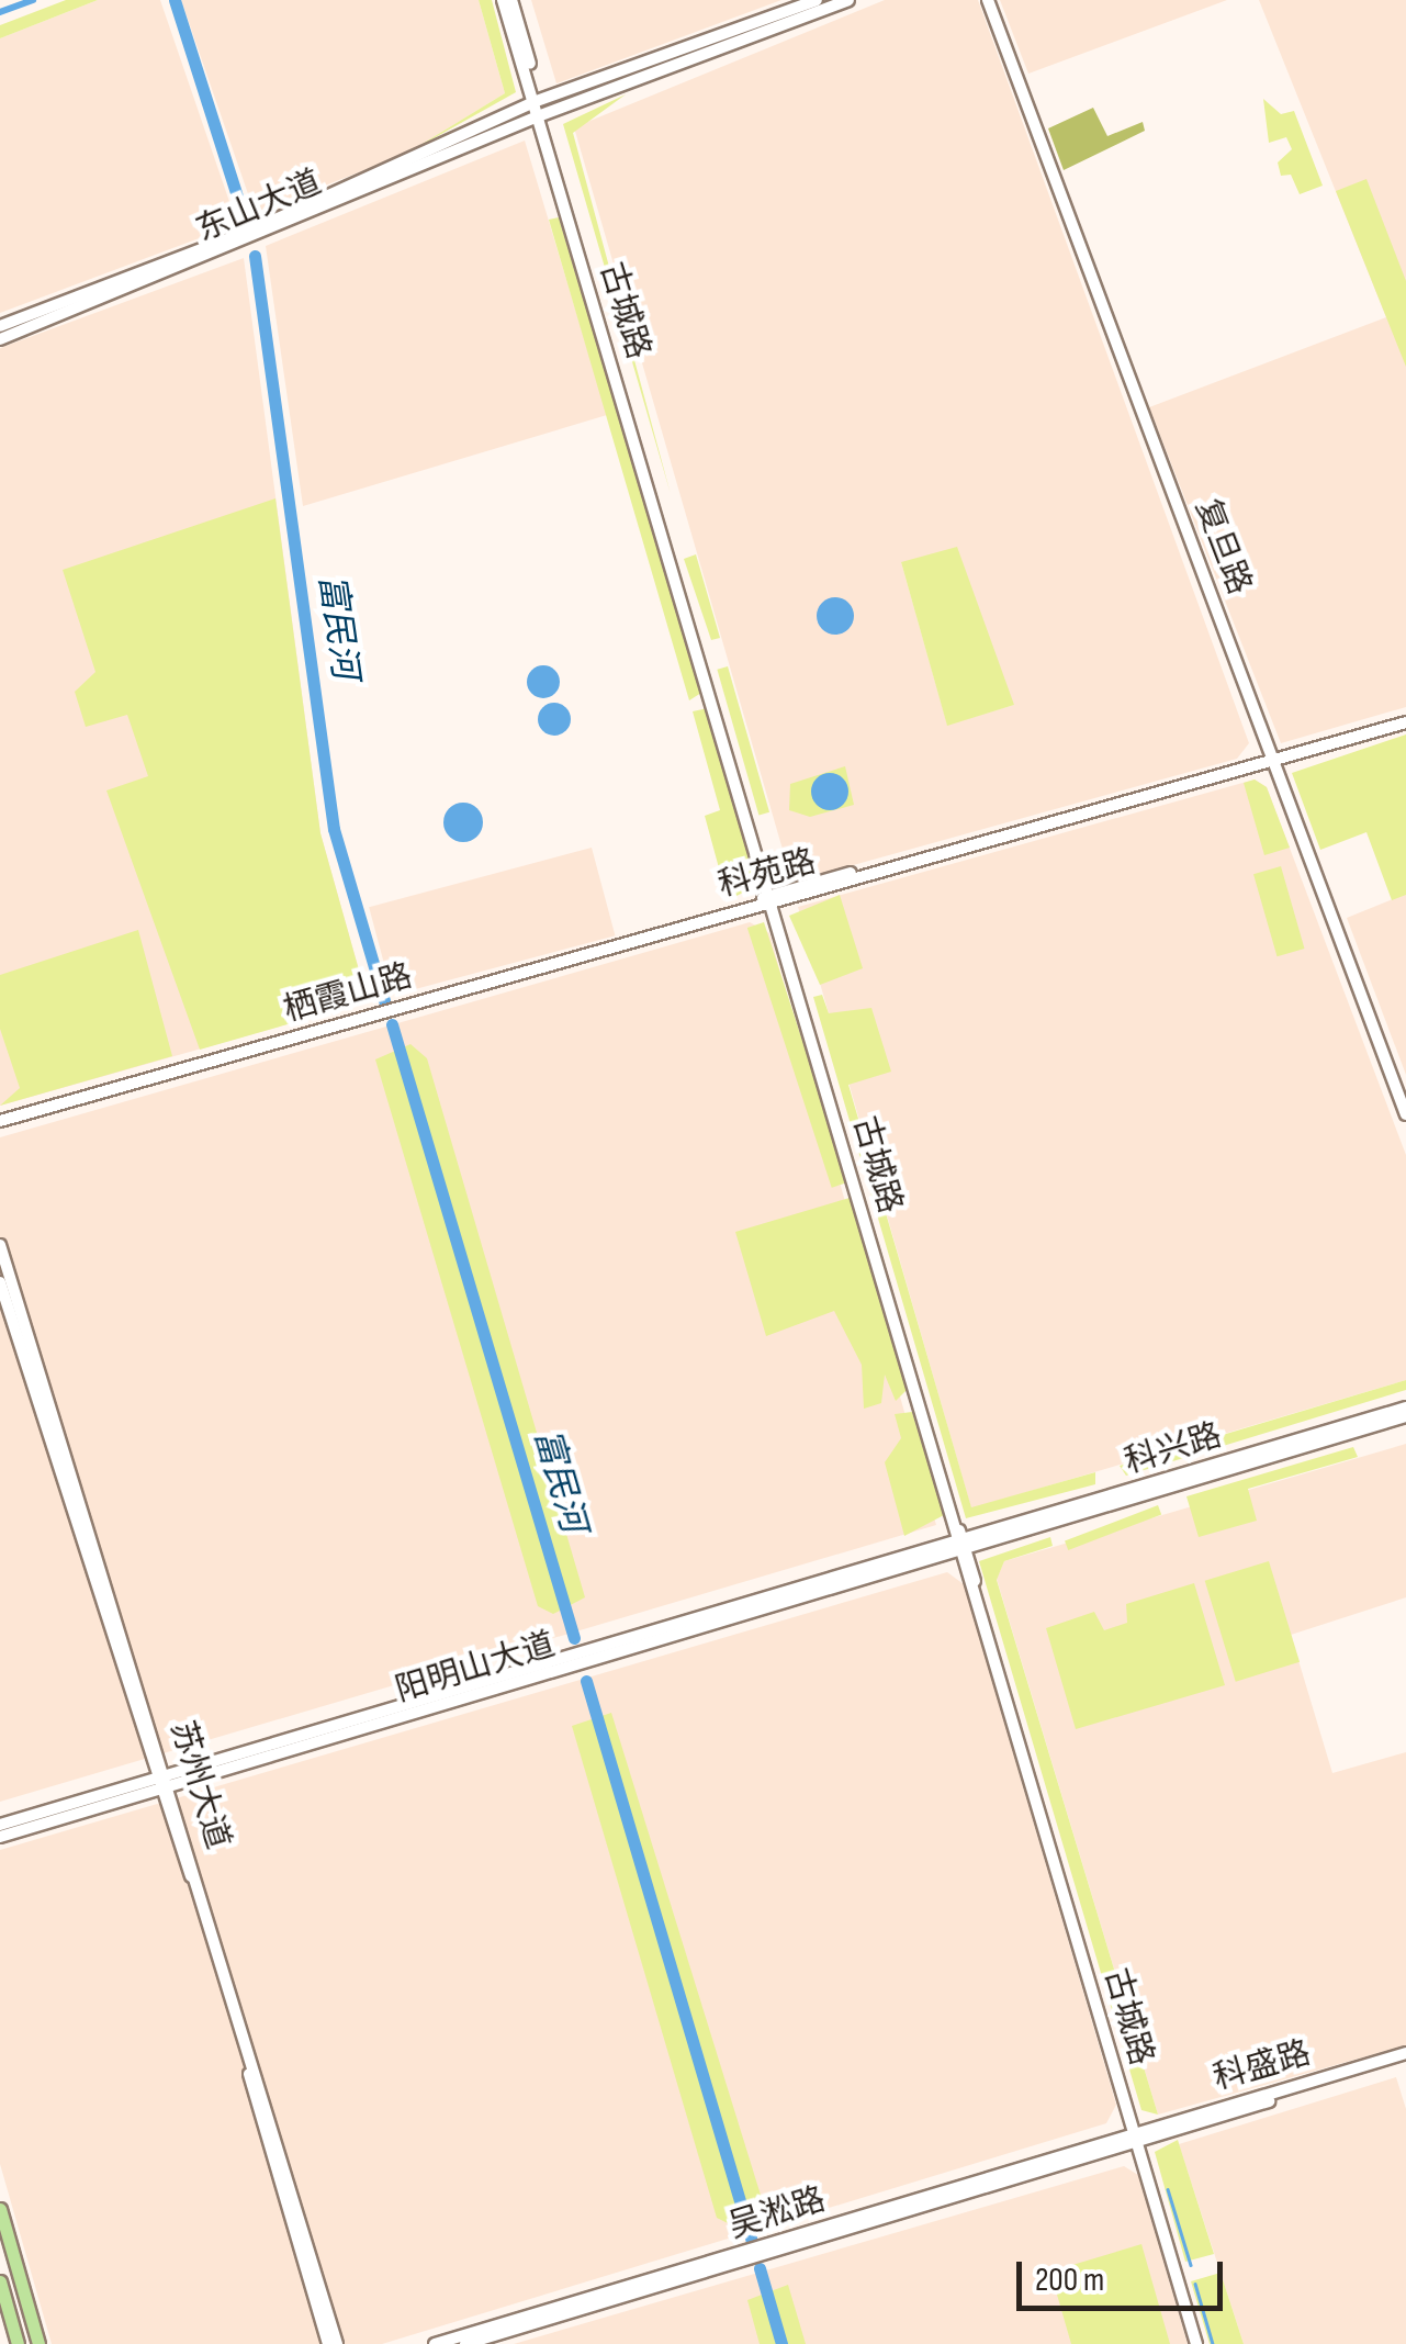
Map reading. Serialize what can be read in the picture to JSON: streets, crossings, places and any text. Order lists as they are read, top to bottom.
{
  "streets": {
    "main road": [
      "东山大道",
      "古城路",
      "复旦路",
      "科苑路",
      "栖霞山路",
      "科兴路",
      "阳明山大道",
      "苏州大道",
      "科盛路",
      "吴淞路"
    ]
  },
  "crossings": [
    ["东山大道", "古城路"],
    ["古城路", "科苑路"],
    ["古城路", "科兴路"],
    ["古城路", "阳明山大道"],
    ["古城路", "科盛路"],
    ["古城路", "吴淞路"],
    ["复旦路", "科苑路"],
    ["科苑路", "栖霞山路"],
    ["科兴路", "阳明山大道"],
    ["阳明山大道", "苏州大道"],
    ["科盛路", "吴淞路"]
  ],
  "water": ["富民河"],
  "scale_bar": "200 m"
}
